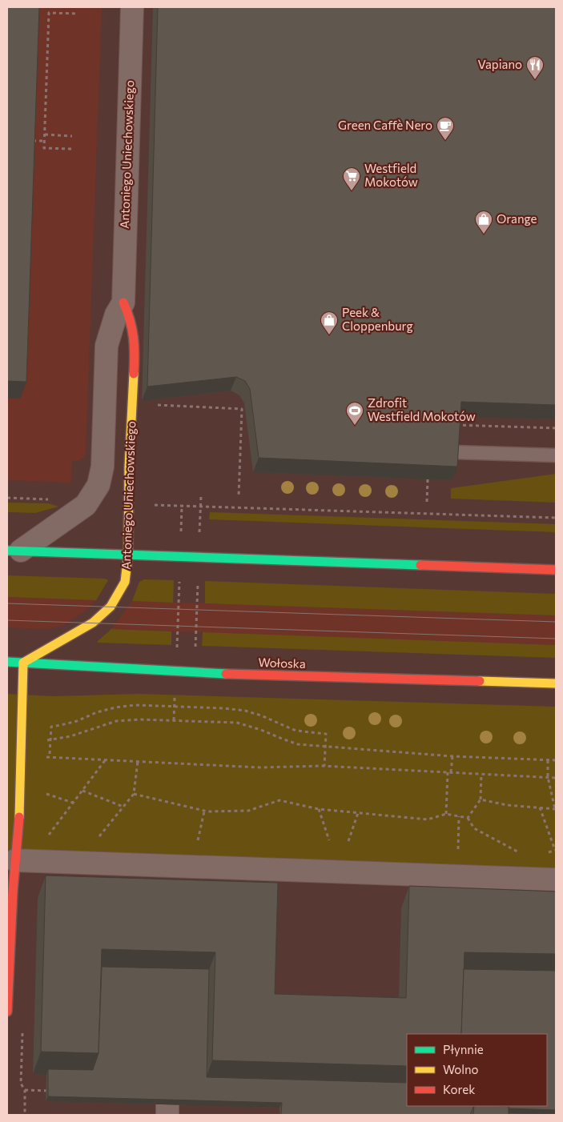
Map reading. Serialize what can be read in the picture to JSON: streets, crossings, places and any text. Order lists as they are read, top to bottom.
{
  "streets": {
    "main road": ["Antoniego Uniechowskiego", "Wołoska"]
  },
  "crossings": [
    ["Antoniego Uniechowskiego", "Wołoska"]
  ],
  "places": {
    "restaurant": ["Vapiano"],
    "cafe": ["Green Caffè Nero"],
    "supermarket": ["Westfield Mokotów"],
    "shop": ["Orange", "Peek & Cloppenburg"],
    "sports": ["Zdrofit Westfield Mokotów"]
  },
  "legend": ["Płynnie", "Wolno", "Korek"]
}
